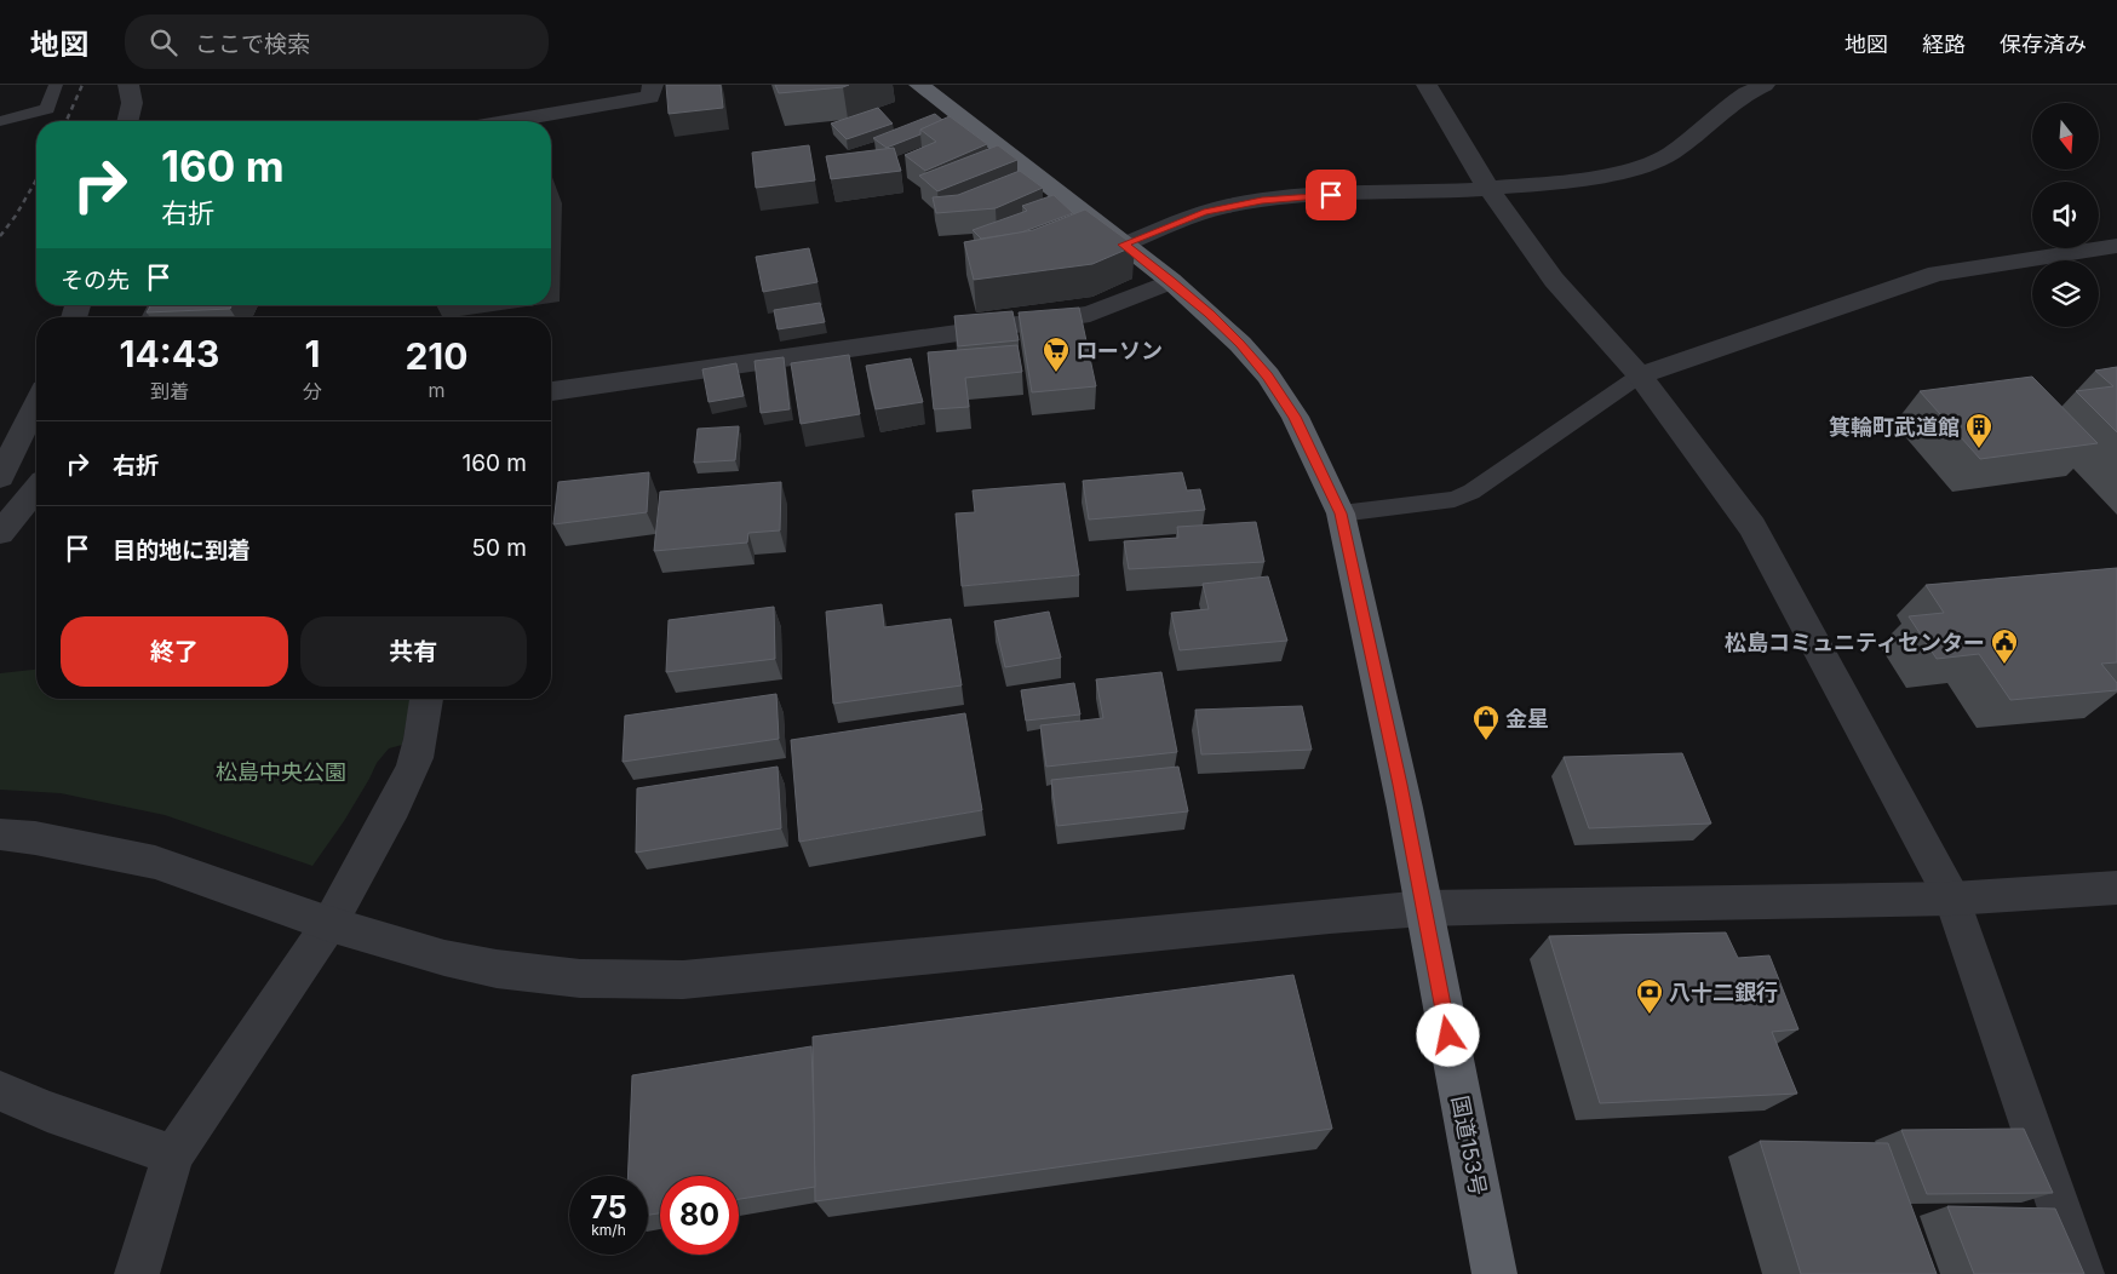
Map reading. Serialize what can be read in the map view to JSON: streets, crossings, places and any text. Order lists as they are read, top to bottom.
{
  "streets": {
    "highway": ["国道153号"]
  },
  "parks": ["松島中央公園"],
  "places": {
    "supermarket": ["ローソン"],
    "building": ["箕輪町武道館"],
    "public building": ["松島コミュニティセンター"],
    "shop": ["金星"],
    "bank": ["八十二銀行"]
  },
  "north": "bottom",
  "page": {
    "header": "地図",
    "search": "ここで検索",
    "nav": ["地図", "経路", "保存済み"],
    "turn": ["160 m", "右折"],
    "then": "その先",
    "eta": [
      "14:43",
      "到着",
      "1",
      "分",
      "210",
      "m"
    ],
    "list": [
      {
        "name": "右折",
        "value": "160 m"
      },
      {
        "name": "目的地に到着",
        "value": "50 m"
      }
    ],
    "buttons": ["終了", "共有"],
    "speed": "75 km/h",
    "limit": "80"
  }
}
